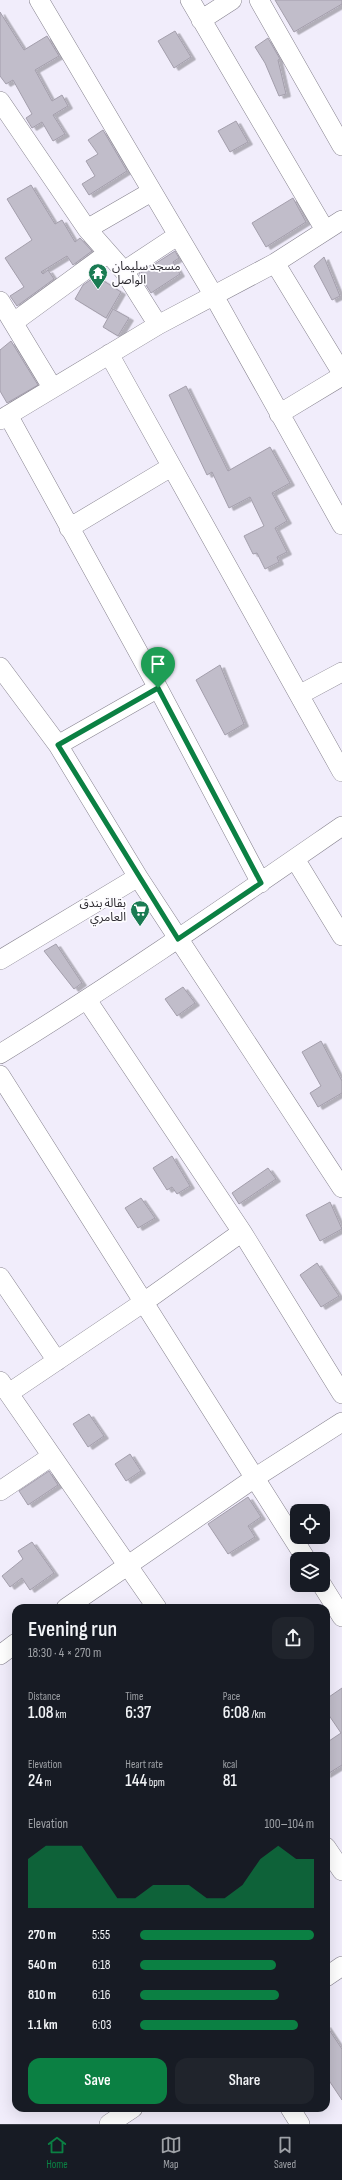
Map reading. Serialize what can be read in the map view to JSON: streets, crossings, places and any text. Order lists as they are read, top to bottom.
{
  "places": {
    "temple": ["مسجد سليمان الواصل"],
    "supermarket": ["بقالة بندق العامري"]
  },
  "page": {
    "heading": ["Evening run", "18:30 · 4 × 270 m"],
    "stats": [
      ["Distance", "1.08 km"],
      ["Time", "6:37"],
      ["Pace", "6:08 /km"],
      ["Elevation", "24 m"],
      ["Heart rate", "144 bpm"],
      ["kcal", "81"]
    ],
    "chart": ["Elevation", "100–104 m"],
    "list": [
      {
        "name": "270 m",
        "note": "5:55"
      },
      {
        "name": "540 m",
        "note": "6:18"
      },
      {
        "name": "810 m",
        "note": "6:16"
      },
      {
        "name": "1.1 km",
        "note": "6:03"
      }
    ],
    "buttons": ["Save", "Share"],
    "tabs": ["Home", "Map", "Saved"]
  }
}
